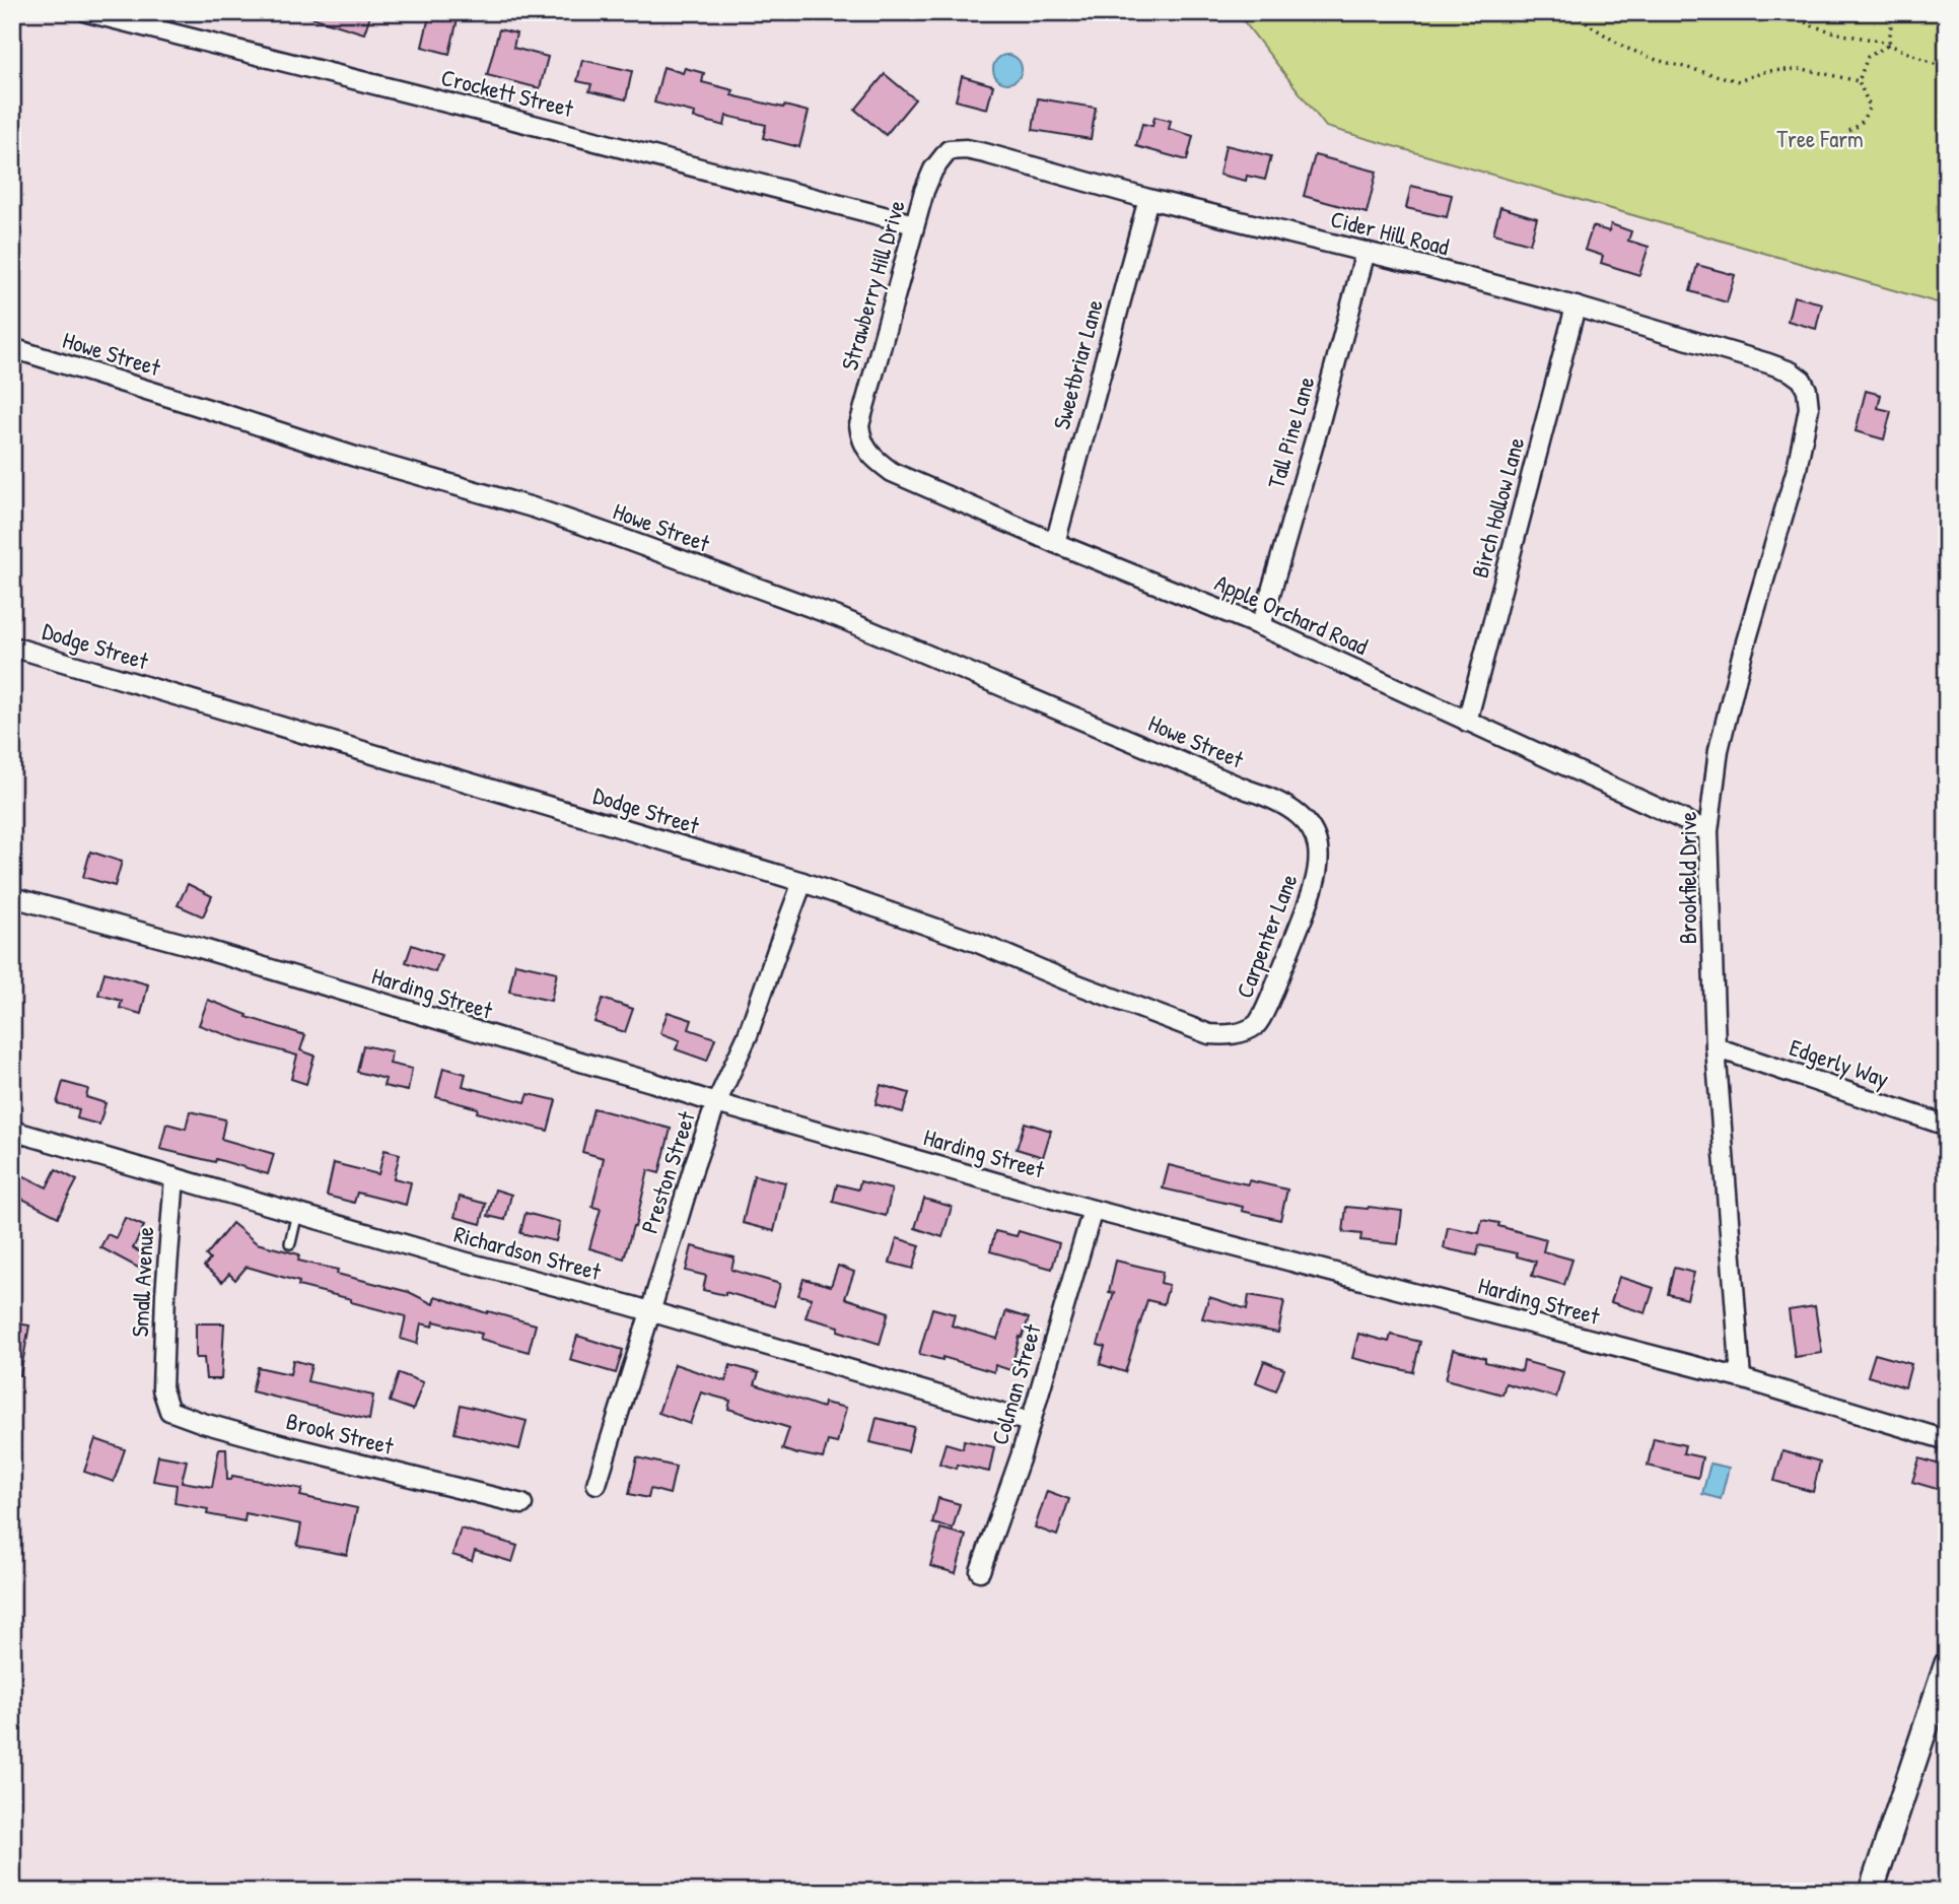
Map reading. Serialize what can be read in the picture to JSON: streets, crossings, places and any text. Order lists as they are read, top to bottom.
{
  "streets": {
    "street": [
      "Crockett Street",
      "Cider Hill Road",
      "Strawberry Hill Drive",
      "Howe Street",
      "Sweetbriar Lane",
      "Tall Pine Lane",
      "Birch Hollow Lane",
      "Apple Orchard Road",
      "Dodge Street",
      "Brookfield Drive",
      "Carpenter Lane",
      "Harding Street",
      "Edgerly Way",
      "Preston Street",
      "Richardson Street",
      "Small Avenue",
      "Colman Street",
      "Brook Street"
    ]
  },
  "crossings": [
    ["Crockett Street", "Strawberry Hill Drive"],
    ["Cider Hill Road", "Strawberry Hill Drive"],
    ["Cider Hill Road", "Sweetbriar Lane"],
    ["Cider Hill Road", "Tall Pine Lane"],
    ["Cider Hill Road", "Birch Hollow Lane"],
    ["Cider Hill Road", "Brookfield Drive"],
    ["Strawberry Hill Drive", "Apple Orchard Road"],
    ["Howe Street", "Carpenter Lane"],
    ["Sweetbriar Lane", "Apple Orchard Road"],
    ["Tall Pine Lane", "Apple Orchard Road"],
    ["Birch Hollow Lane", "Apple Orchard Road"],
    ["Apple Orchard Road", "Brookfield Drive"],
    ["Dodge Street", "Carpenter Lane"],
    ["Dodge Street", "Preston Street"],
    ["Brookfield Drive", "Harding Street"],
    ["Brookfield Drive", "Edgerly Way"],
    ["Harding Street", "Preston Street"],
    ["Harding Street", "Colman Street"],
    ["Preston Street", "Richardson Street"],
    ["Richardson Street", "Small Avenue"],
    ["Richardson Street", "Colman Street"],
    ["Small Avenue", "Brook Street"]
  ],
  "parks": ["Tree Farm"]
}
